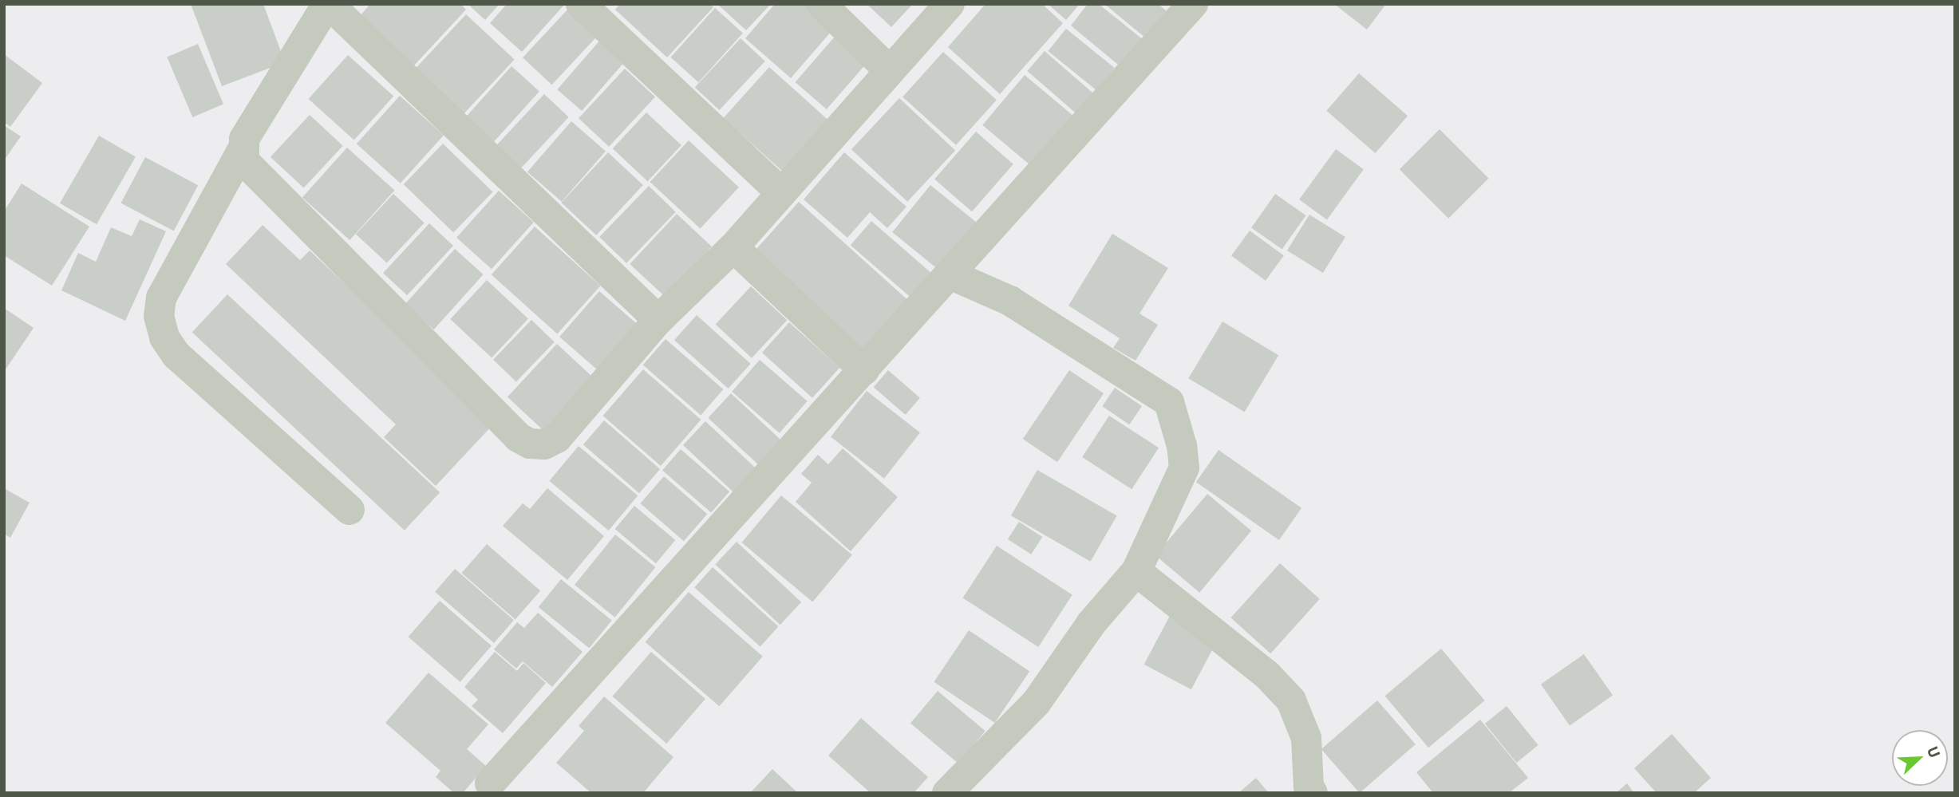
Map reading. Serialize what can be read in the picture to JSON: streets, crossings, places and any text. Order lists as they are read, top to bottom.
{
  "north": "top right"
}
